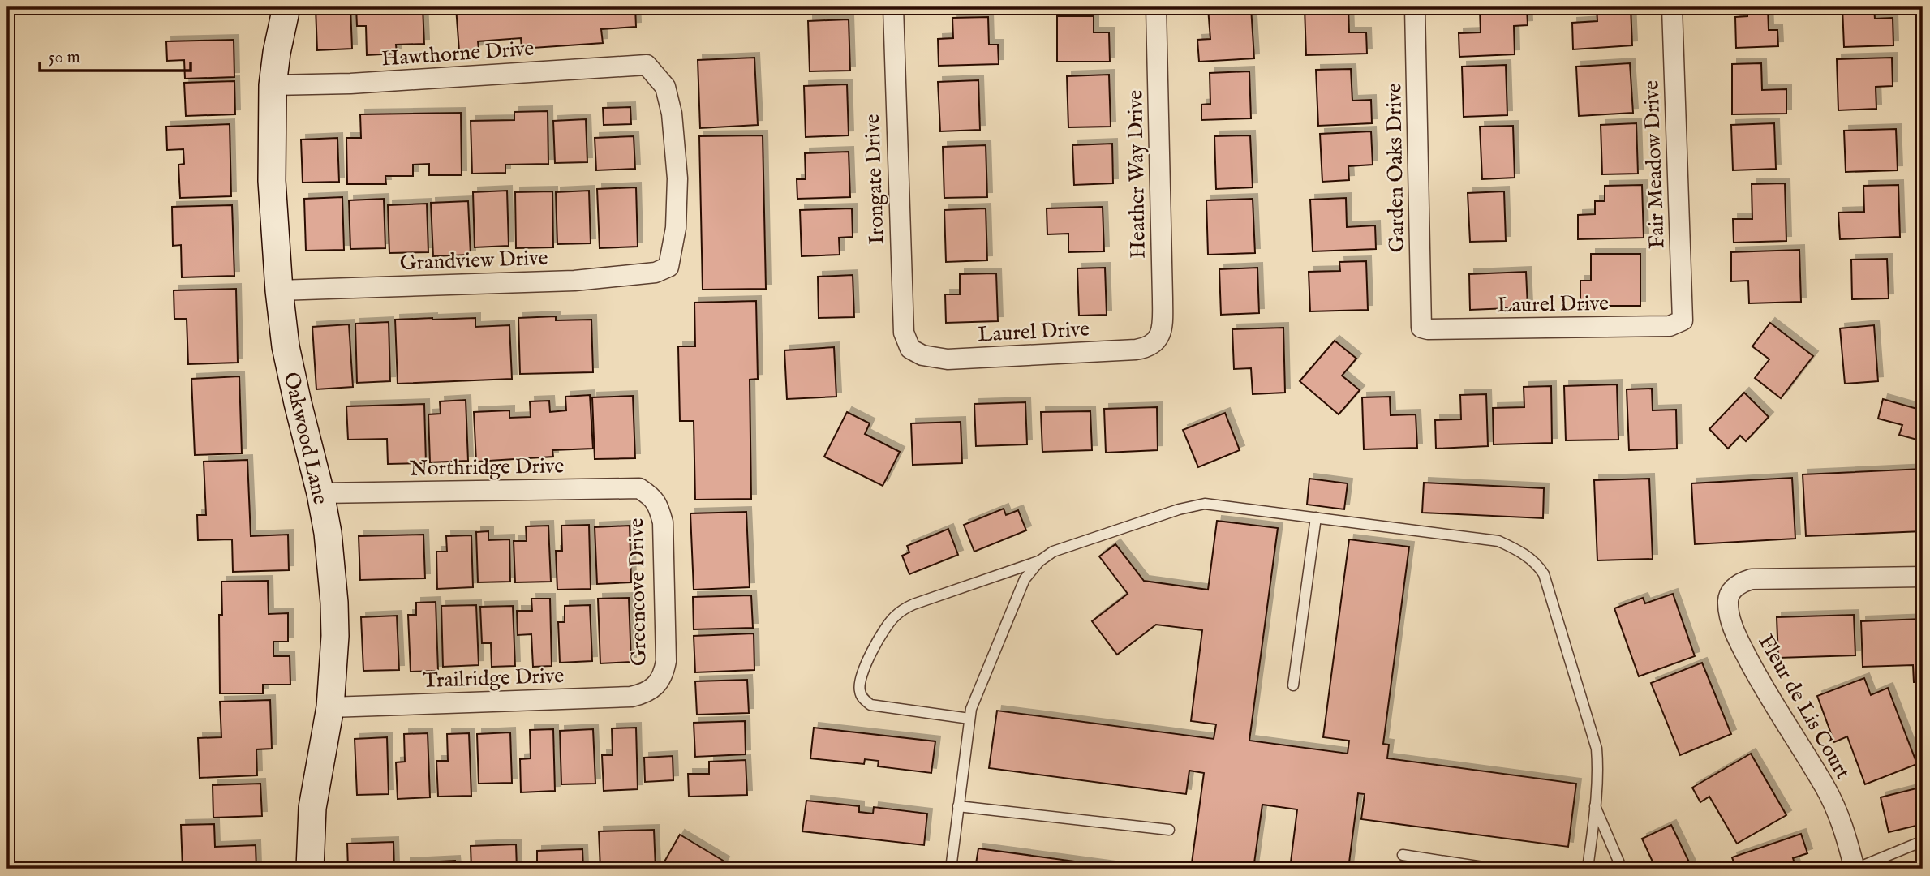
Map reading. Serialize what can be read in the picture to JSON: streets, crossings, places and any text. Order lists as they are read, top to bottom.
{
  "streets": {
    "street": [
      "Hawthorne Drive",
      "Fair Meadow Drive",
      "Garden Oaks Drive",
      "Heather Way Drive",
      "Irongate Drive",
      "Grandview Drive",
      "Laurel Drive",
      "Oakwood Lane",
      "Northridge Drive",
      "Greencove Drive",
      "Trailridge Drive",
      "Fleur de Lis Court"
    ]
  },
  "crossings": [
    ["Hawthorne Drive", "Grandview Drive"],
    ["Hawthorne Drive", "Oakwood Lane"],
    ["Fair Meadow Drive", "Laurel Drive"],
    ["Garden Oaks Drive", "Laurel Drive"],
    ["Heather Way Drive", "Laurel Drive"],
    ["Irongate Drive", "Laurel Drive"],
    ["Grandview Drive", "Oakwood Lane"],
    ["Oakwood Lane", "Northridge Drive"],
    ["Oakwood Lane", "Trailridge Drive"],
    ["Northridge Drive", "Greencove Drive"],
    ["Greencove Drive", "Trailridge Drive"]
  ],
  "scale_bar": "50 m"
}
